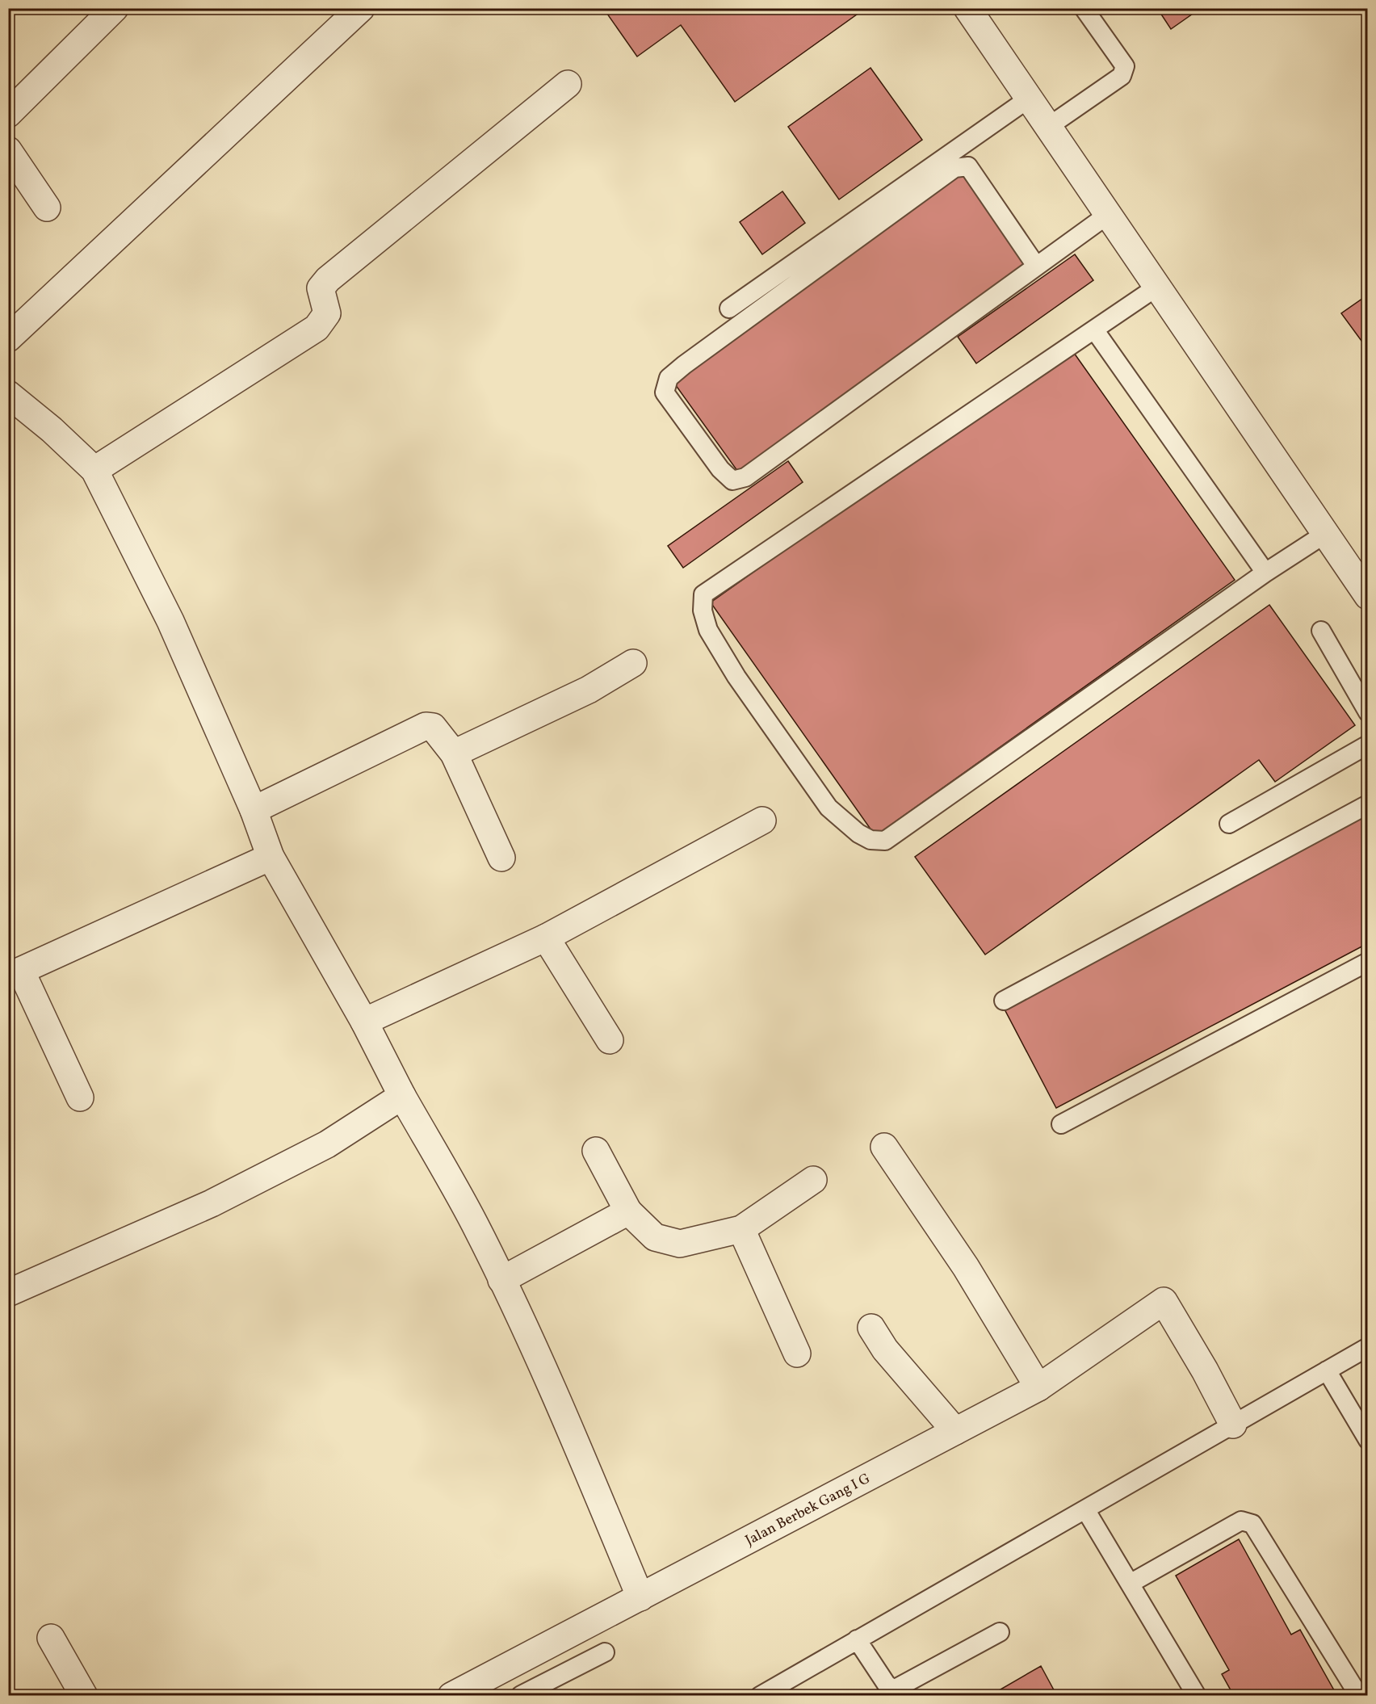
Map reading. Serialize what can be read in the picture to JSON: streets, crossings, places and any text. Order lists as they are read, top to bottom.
{
  "streets": {
    "street": ["Jalan Berbek Gang I G"]
  }
}
